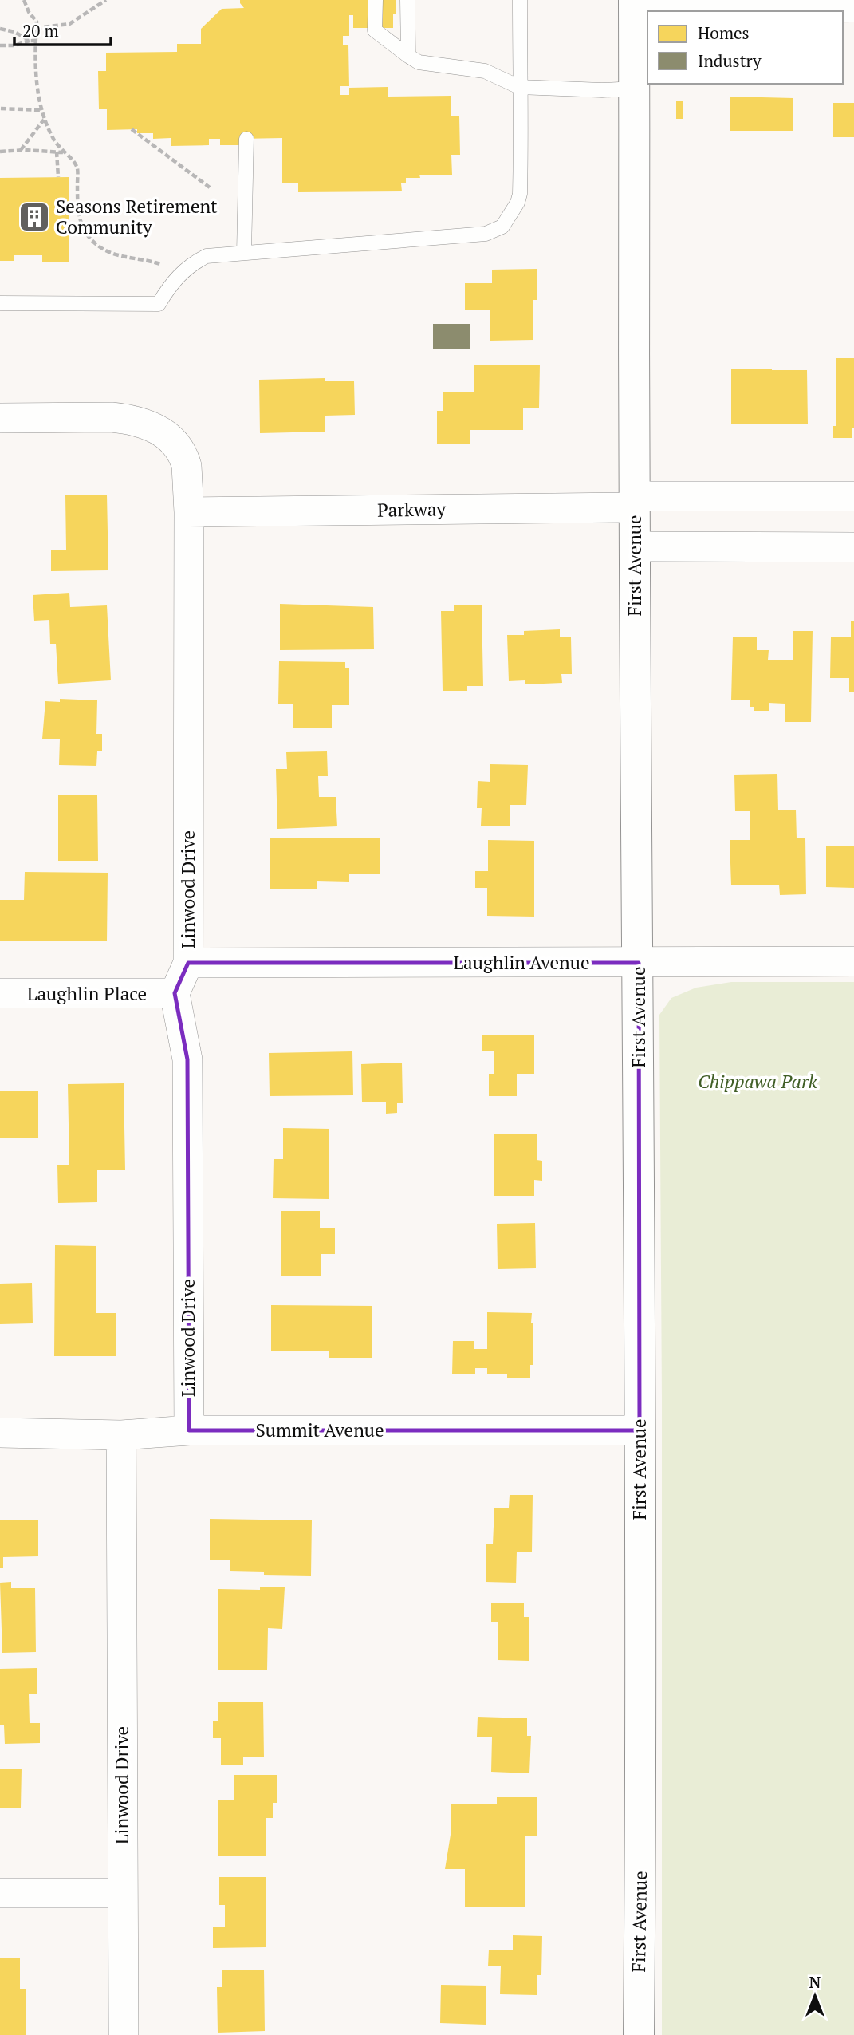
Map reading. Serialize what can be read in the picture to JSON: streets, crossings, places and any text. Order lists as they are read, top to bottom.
{
  "streets": {
    "street": [
      "Parkway",
      "First Avenue",
      "Linwood Drive",
      "Laughlin Avenue",
      "Laughlin Place",
      "Summit Avenue"
    ]
  },
  "crossings": [
    ["Parkway", "First Avenue"],
    ["Parkway", "Linwood Drive"],
    ["First Avenue", "Laughlin Avenue"],
    ["First Avenue", "Summit Avenue"],
    ["Linwood Drive", "Laughlin Avenue"],
    ["Linwood Drive", "Laughlin Place"],
    ["Linwood Drive", "Summit Avenue"]
  ],
  "parks": ["Chippawa Park"],
  "places": {
    "building": ["Seasons Retirement Community"]
  },
  "legend": ["Homes", "Industry"],
  "scale_bar": "20 m",
  "north": "top"
}
